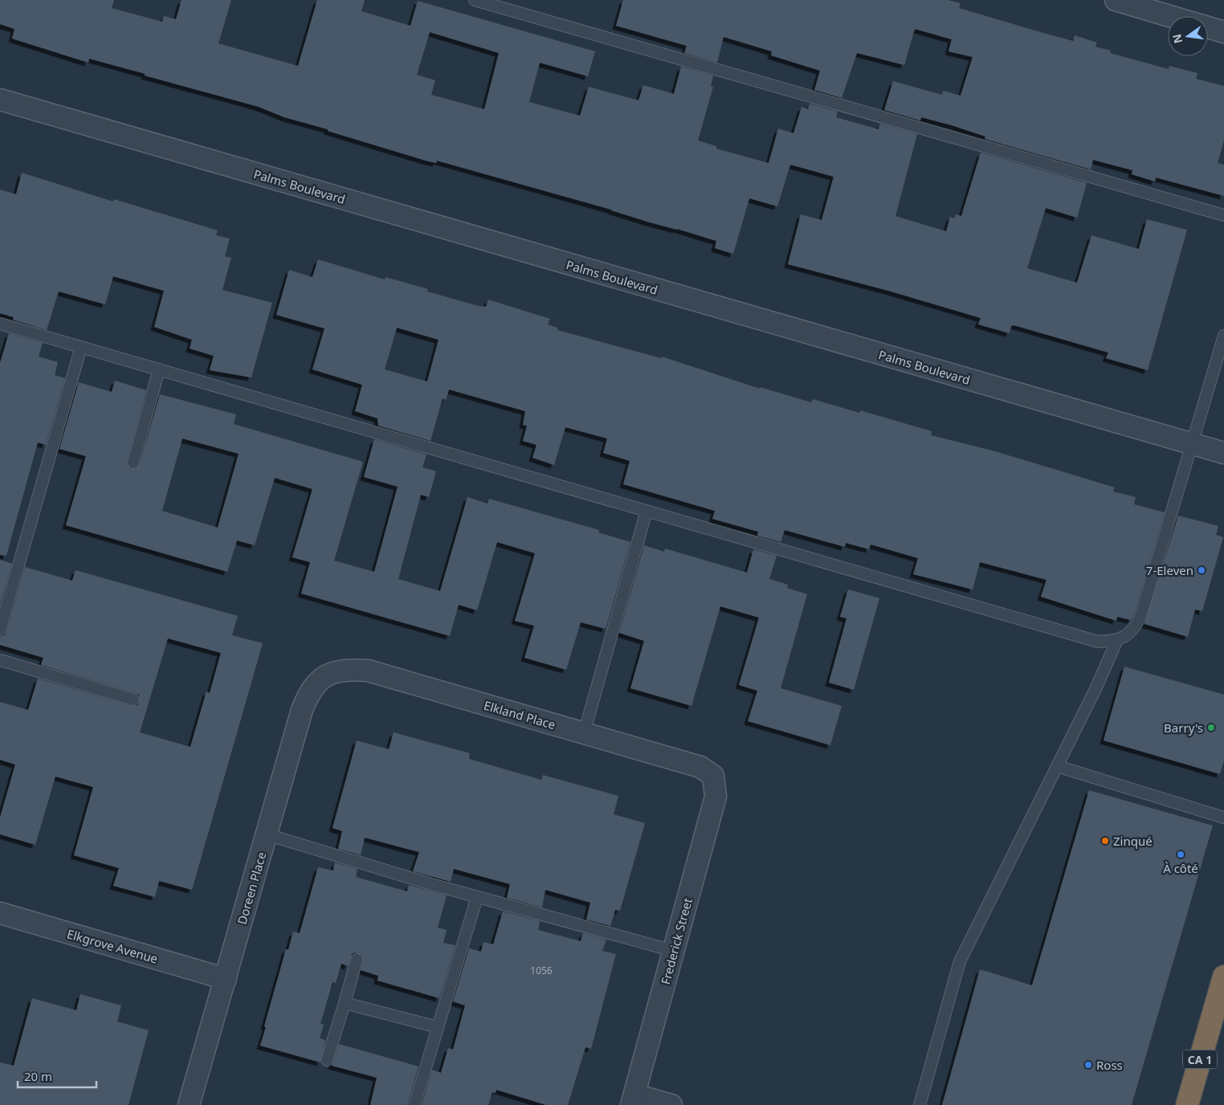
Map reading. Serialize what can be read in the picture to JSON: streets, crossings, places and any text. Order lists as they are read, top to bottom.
{
  "streets": {
    "highway": ["CA 1"],
    "street": [
      "Palms Boulevard",
      "Elkland Place",
      "Doreen Place",
      "Frederick Street",
      "Elkgrove Avenue"
    ]
  },
  "crossings": [
    ["Elkland Place", "Doreen Place"],
    ["Elkland Place", "Frederick Street"],
    ["Doreen Place", "Elkgrove Avenue"]
  ],
  "places": [
    "7-Eleven",
    "Barry's",
    "Zinqué",
    "À côté",
    "Ross"
  ],
  "house_numbers": ["1056"],
  "scale_bar": "20 m",
  "north": "left"
}
